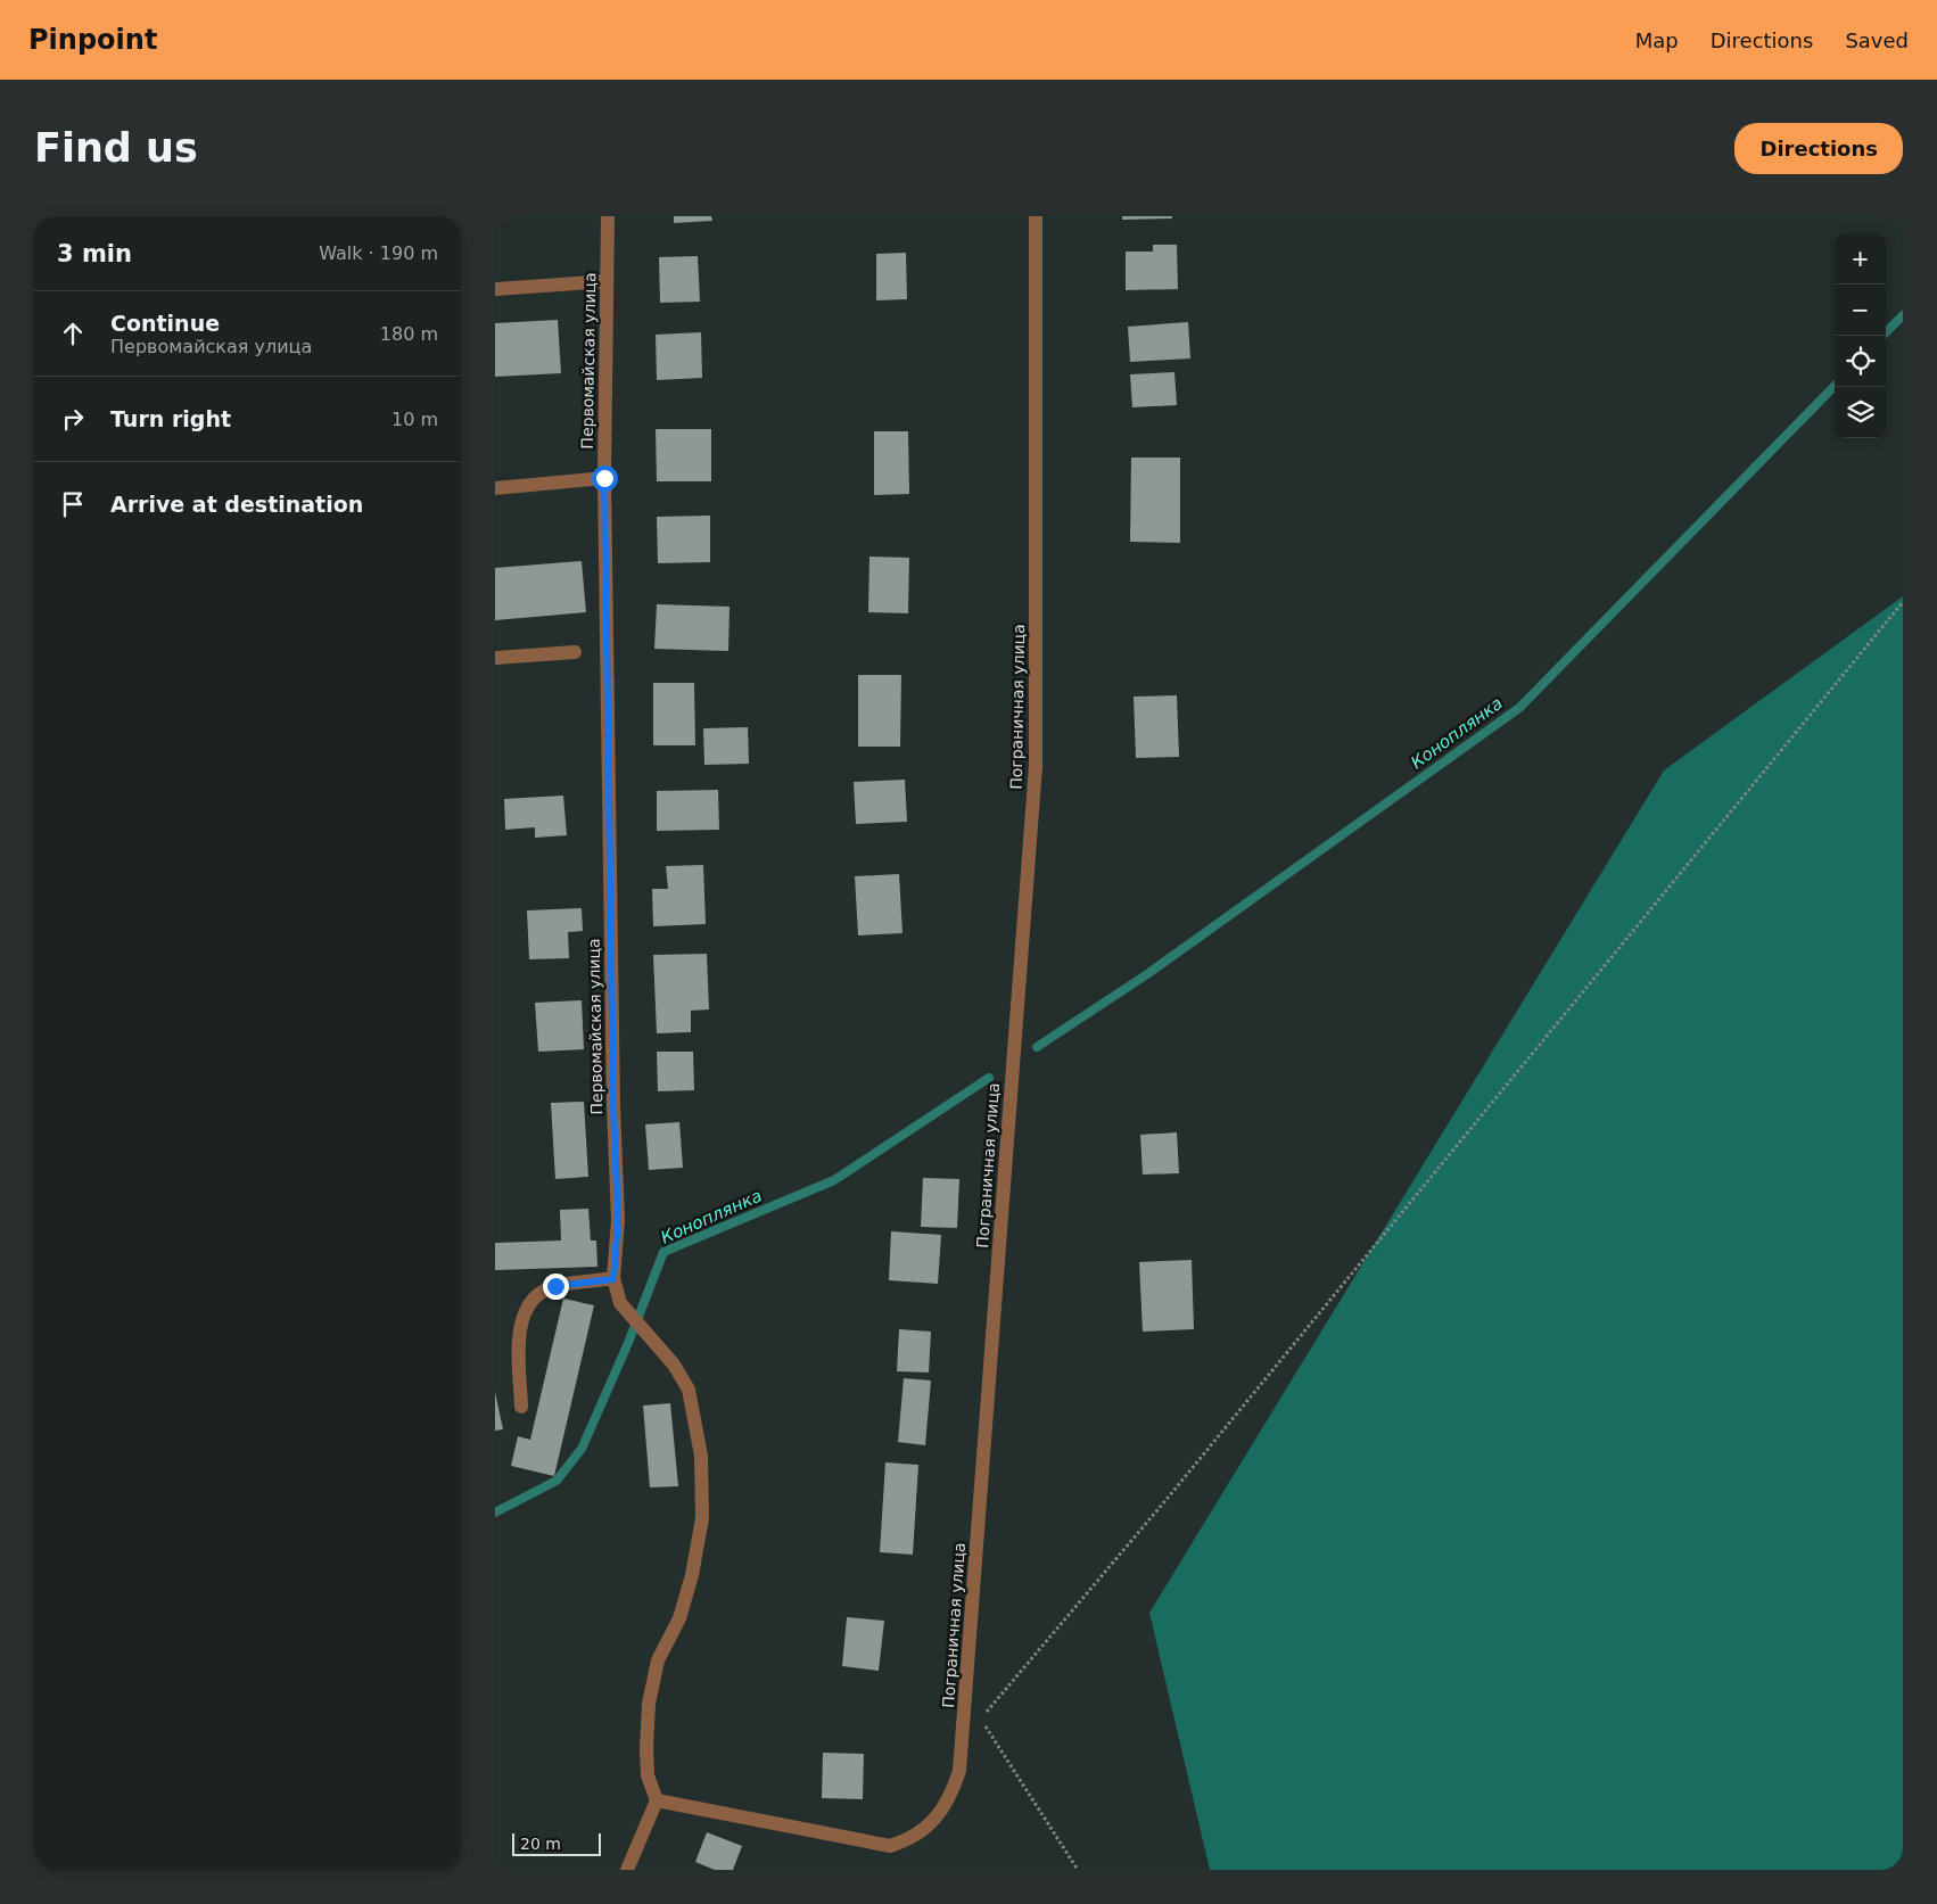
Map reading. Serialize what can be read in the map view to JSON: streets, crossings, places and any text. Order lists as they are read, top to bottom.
{
  "streets": {
    "street": ["Первомайская улица", "Пограничная улица"]
  },
  "crossings": [
    ["Первомайская улица", "Пограничная улица"]
  ],
  "water": ["Коноплянка"],
  "scale_bar": "20 m",
  "page": {
    "header": "Pinpoint",
    "nav": ["Map", "Directions", "Saved"],
    "buttons": "Directions",
    "title": "Find us",
    "heading": ["3 min", "Walk · 190 m"],
    "map_buttons": ["+", "−"],
    "list": [
      ["Continue", "Первомайская улица", "180 m"],
      ["Turn right", "10 m"],
      "Arrive at destination"
    ],
    "scale": "20 m"
  }
}
